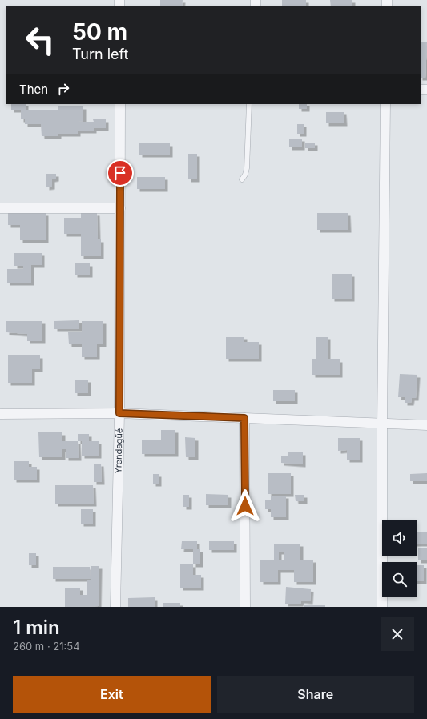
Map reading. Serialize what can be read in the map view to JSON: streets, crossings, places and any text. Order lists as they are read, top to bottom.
{
  "streets": {
    "street": ["Yrendagüé"]
  },
  "page": {
    "turn": ["50 m", "Turn left"],
    "then": "Then",
    "heading": ["1 min", "260 m · 21:54"],
    "buttons": ["Exit", "Share"]
  }
}
